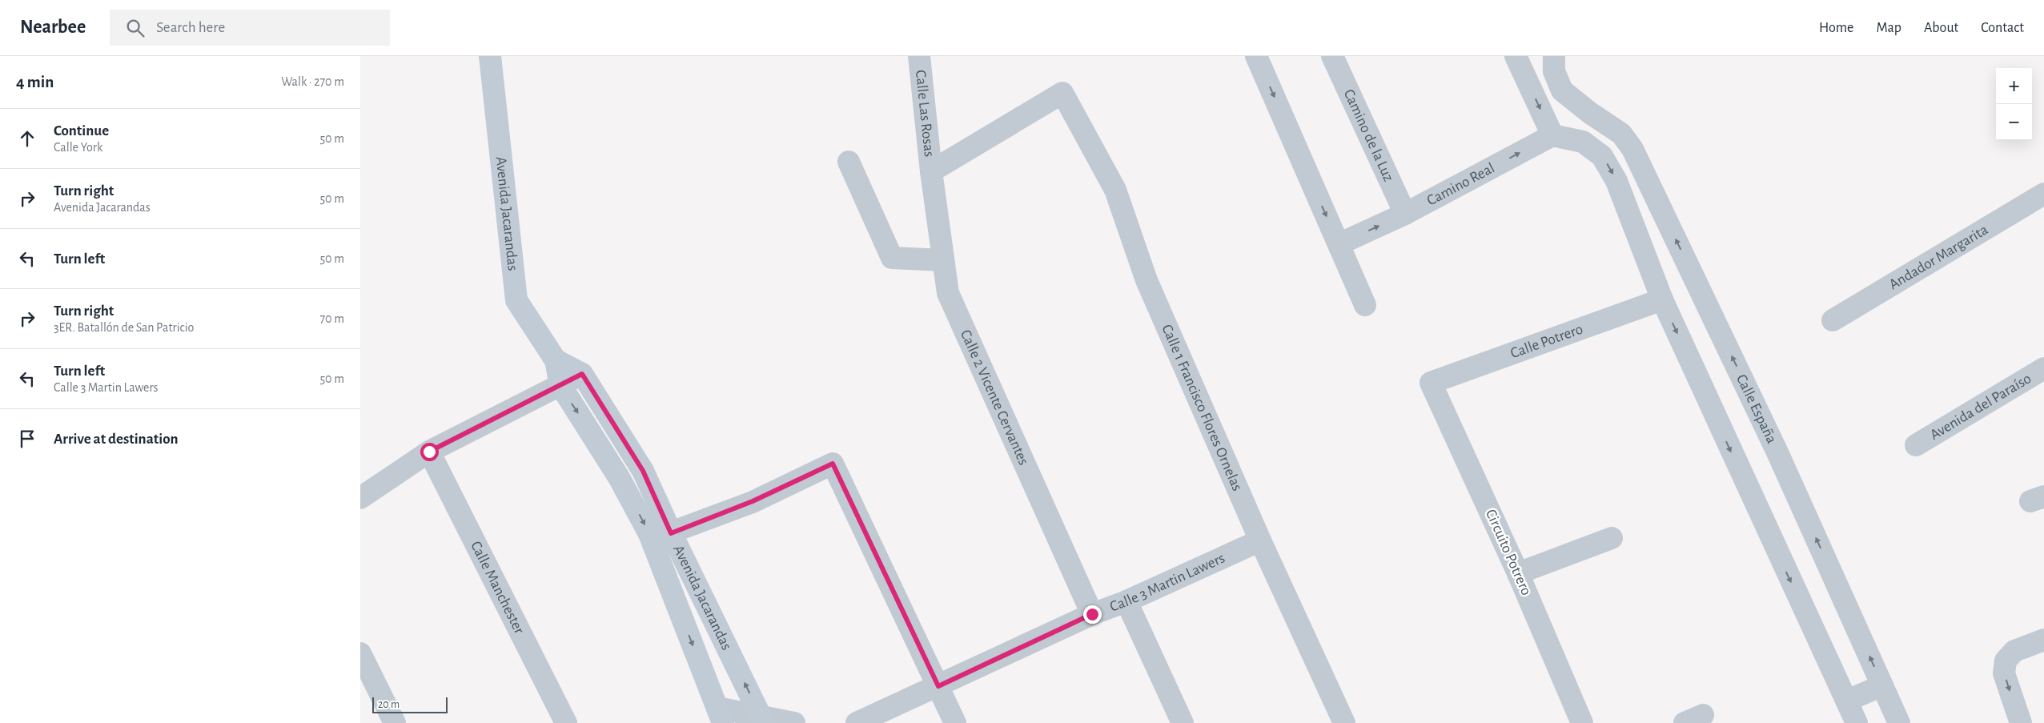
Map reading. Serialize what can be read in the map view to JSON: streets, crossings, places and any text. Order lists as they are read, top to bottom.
{
  "streets": {
    "street": [
      "Calle Las Rosas",
      "Camino de la Luz",
      "Camino Real",
      "Avenida Jacarandas",
      "Andador Margarita",
      "Calle Potrero",
      "Calle 2 Vicente Cervantes",
      "Avenida del Paraíso",
      "Calle 1 Francisco Flores Ornelas",
      "Calle España",
      "Circuito Potrero",
      "Calle 3 Martin Lawers",
      "Calle Manchester"
    ]
  },
  "crossings": [
    ["Calle Las Rosas", "Calle 2 Vicente Cervantes"],
    ["Calle Las Rosas", "Calle 1 Francisco Flores Ornelas"],
    ["Camino de la Luz", "Camino Real"],
    ["Calle Potrero", "Circuito Potrero"],
    ["Calle 2 Vicente Cervantes", "Calle 1 Francisco Flores Ornelas"],
    ["Calle 2 Vicente Cervantes", "Calle 3 Martin Lawers"],
    ["Calle 1 Francisco Flores Ornelas", "Calle 3 Martin Lawers"]
  ],
  "one_way": ["Camino Real"],
  "scale_bar": "20 m",
  "page": {
    "header": "Nearbee",
    "search": "Search here",
    "nav": [
      "Home",
      "Map",
      "About",
      "Contact"
    ],
    "heading": ["4 min", "Walk · 270 m"],
    "map_buttons": ["+", "−"],
    "list": [
      ["Continue", "Calle York", "50 m"],
      ["Turn right", "Avenida Jacarandas", "50 m"],
      ["Turn left", "50 m"],
      ["Turn right", "3ER. Batallón de San Patricio", "70 m"],
      ["Turn left", "Calle 3 Martin Lawers", "50 m"],
      "Arrive at destination"
    ],
    "scale": "20 m"
  }
}
